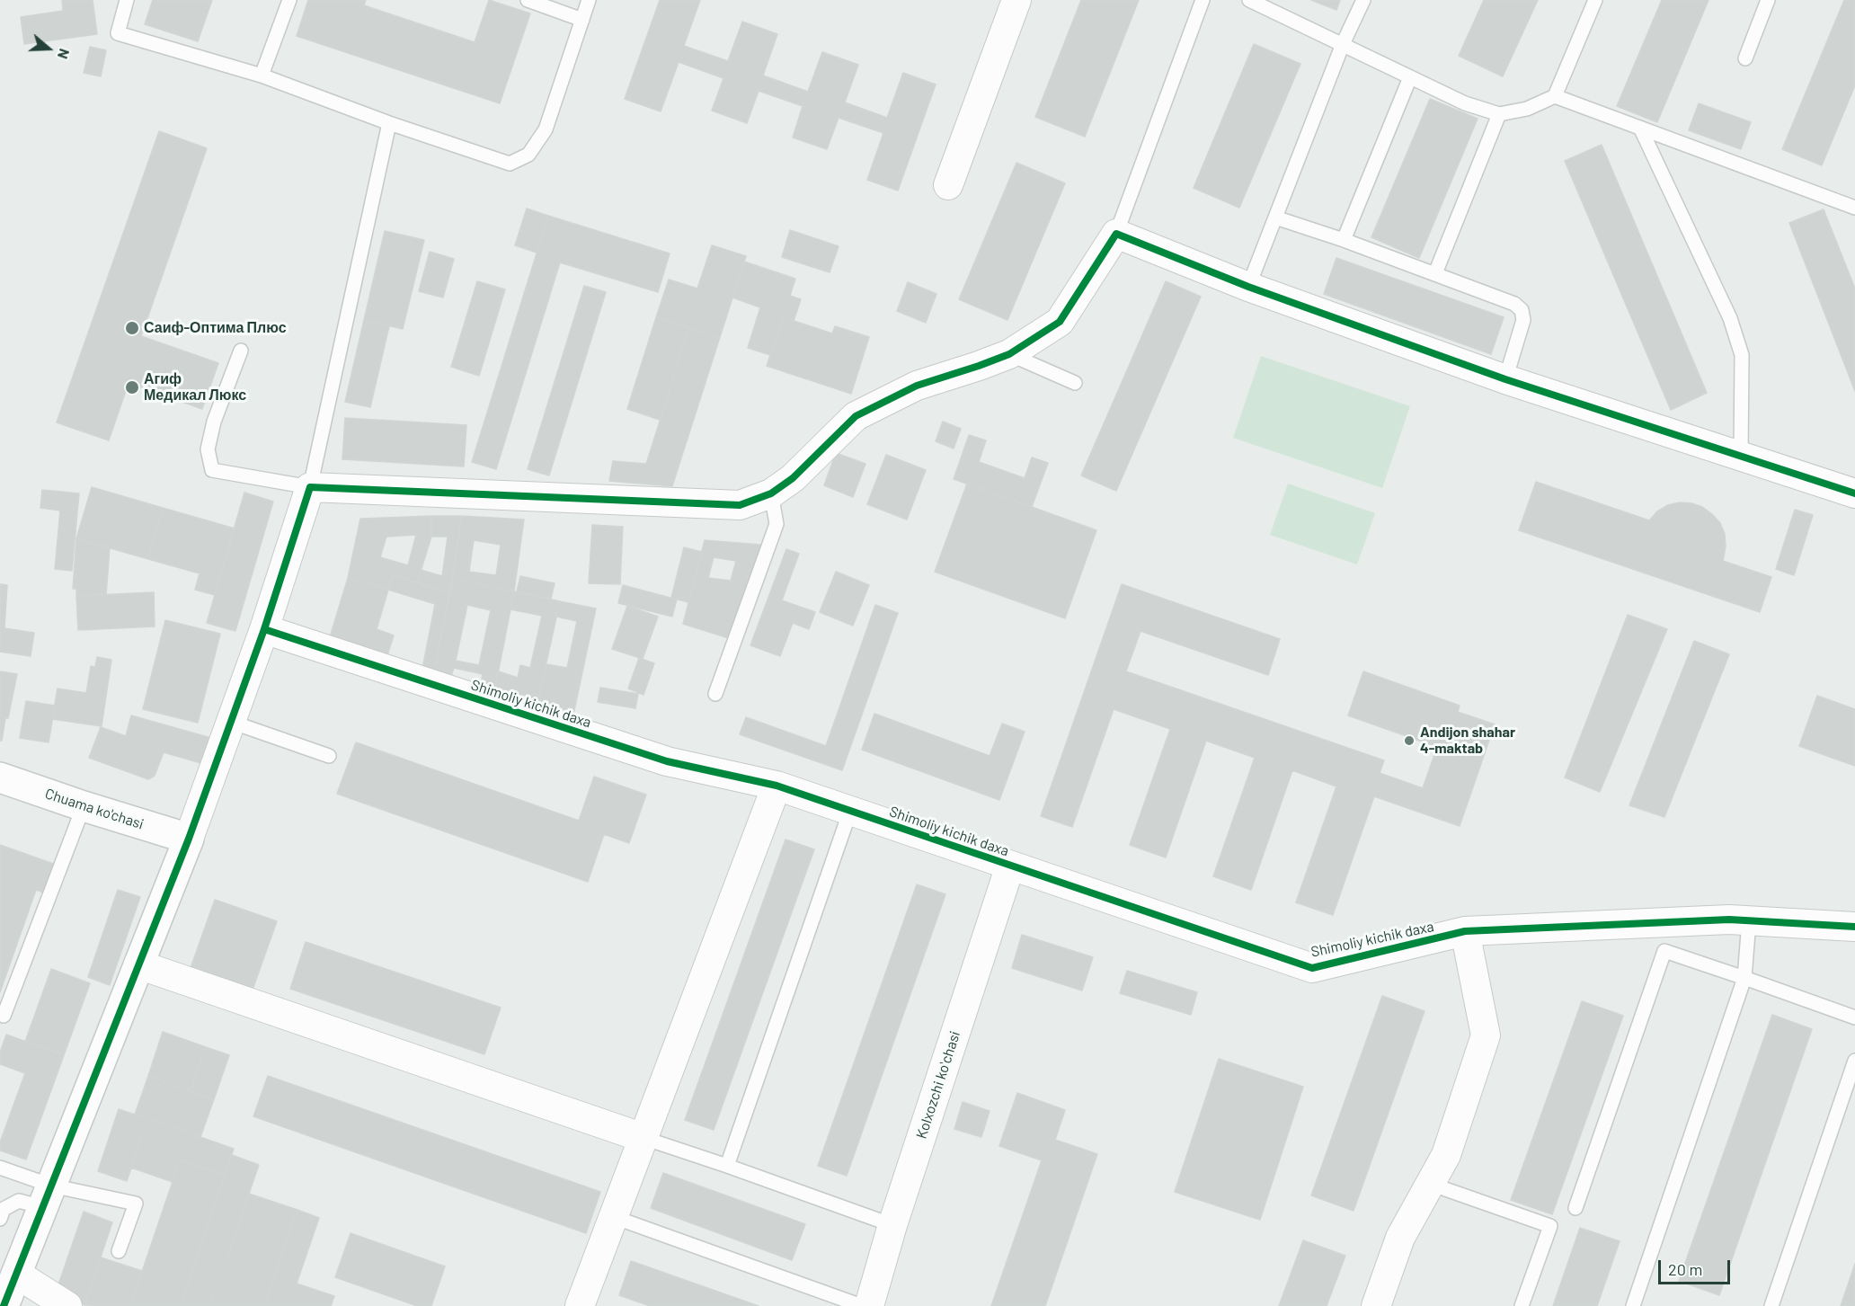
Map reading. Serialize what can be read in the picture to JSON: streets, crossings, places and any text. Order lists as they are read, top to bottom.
{
  "streets": {
    "street": ["Shimoliy kichik daxa", "Chuama ko'chasi", "Kolxozchi koʻchasi"]
  },
  "crossings": [
    ["Shimoliy kichik daxa", "Kolxozchi koʻchasi"]
  ],
  "places": ["Саиф-Оптима Плюс", "Агиф Медикал Люкс", "Andijon shahar 4-maktab"],
  "scale_bar": "20 m",
  "north": "right"
}
